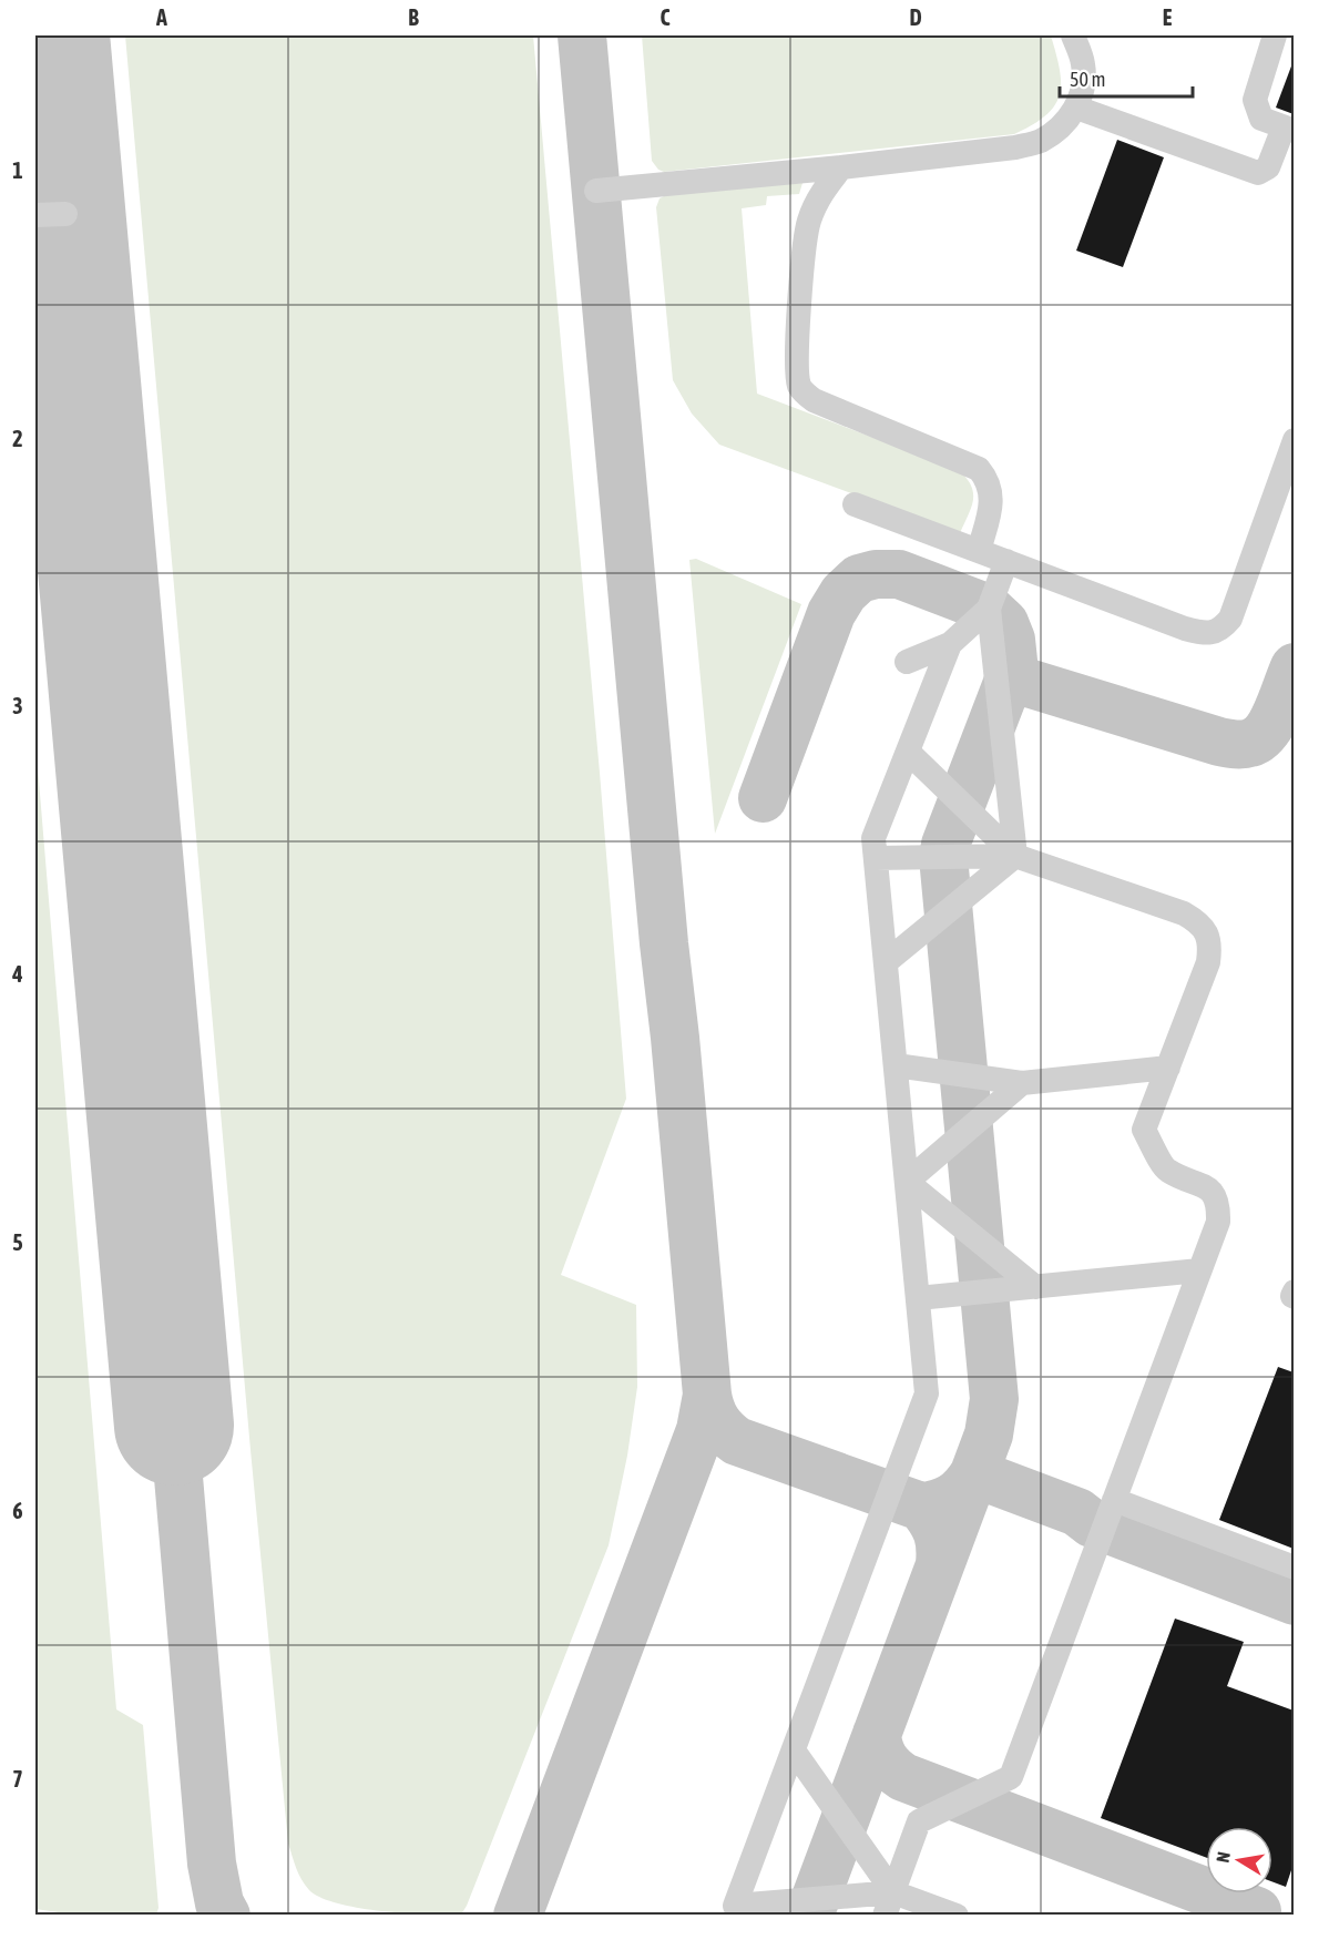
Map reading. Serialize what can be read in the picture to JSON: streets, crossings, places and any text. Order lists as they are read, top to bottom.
{
  "scale_bar": "50 m",
  "north": "left",
  "grid": {
    "columns": [
      "A",
      "B",
      "C",
      "D",
      "E"
    ],
    "rows": [
      "1",
      "2",
      "3",
      "4",
      "5",
      "6",
      "7"
    ]
  }
}
